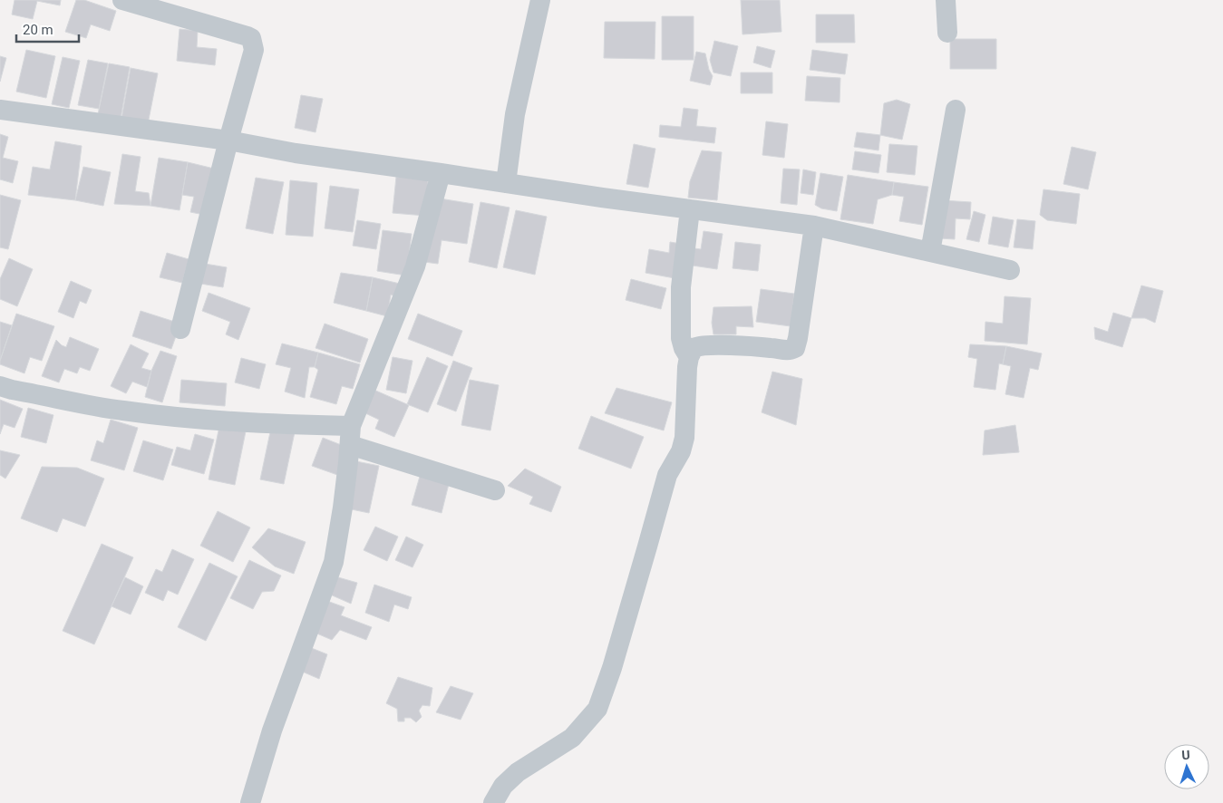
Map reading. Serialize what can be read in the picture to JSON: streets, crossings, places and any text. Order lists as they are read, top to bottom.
{
  "scale_bar": "20 m",
  "north": "top"
}
